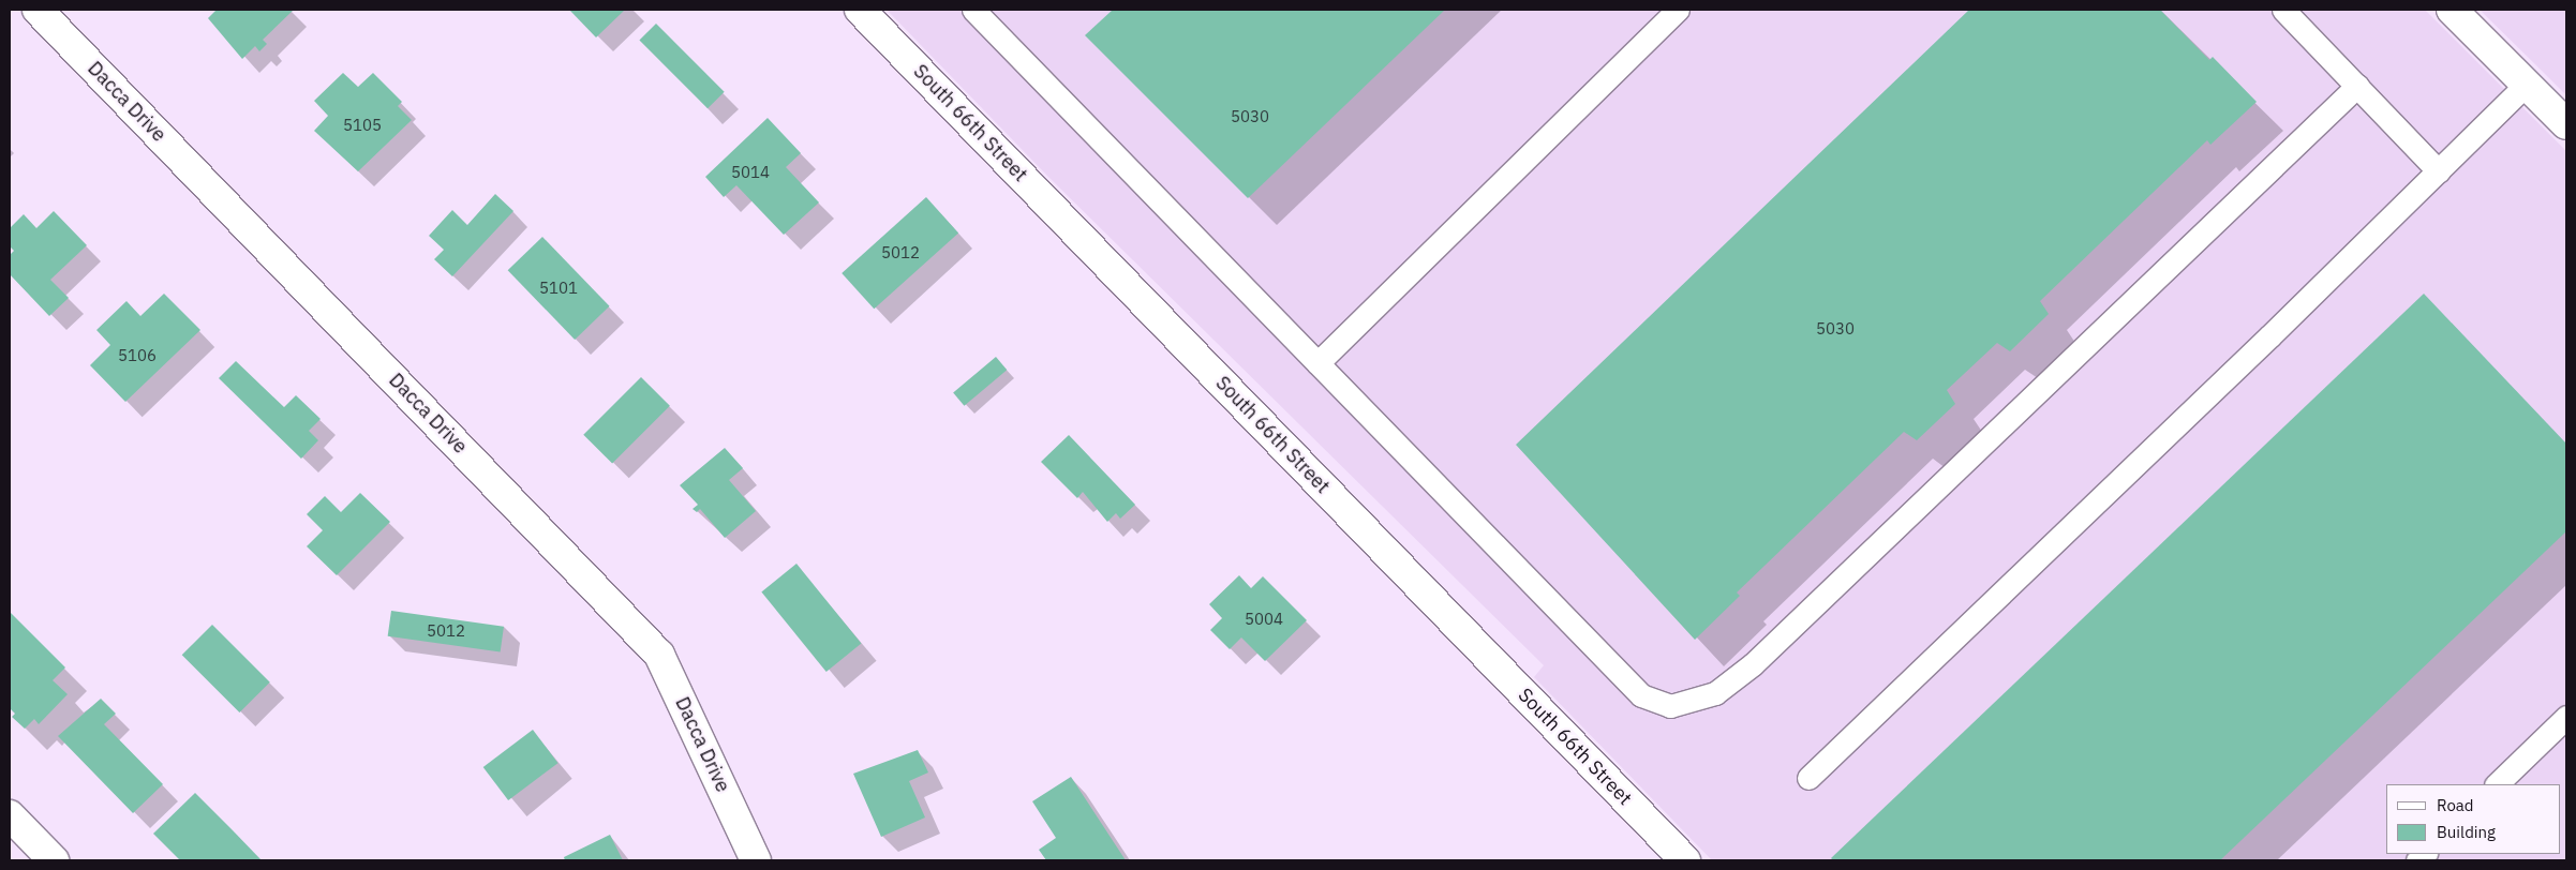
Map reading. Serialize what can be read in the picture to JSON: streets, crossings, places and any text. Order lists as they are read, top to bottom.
{
  "streets": {
    "street": ["Dacca Drive", "South 66th Street"]
  },
  "house_numbers": [
    "5030",
    "5105",
    "5014",
    "5012",
    "5101",
    "5030",
    "5106",
    "5004",
    "5012"
  ],
  "legend": ["Road", "Building"]
}
